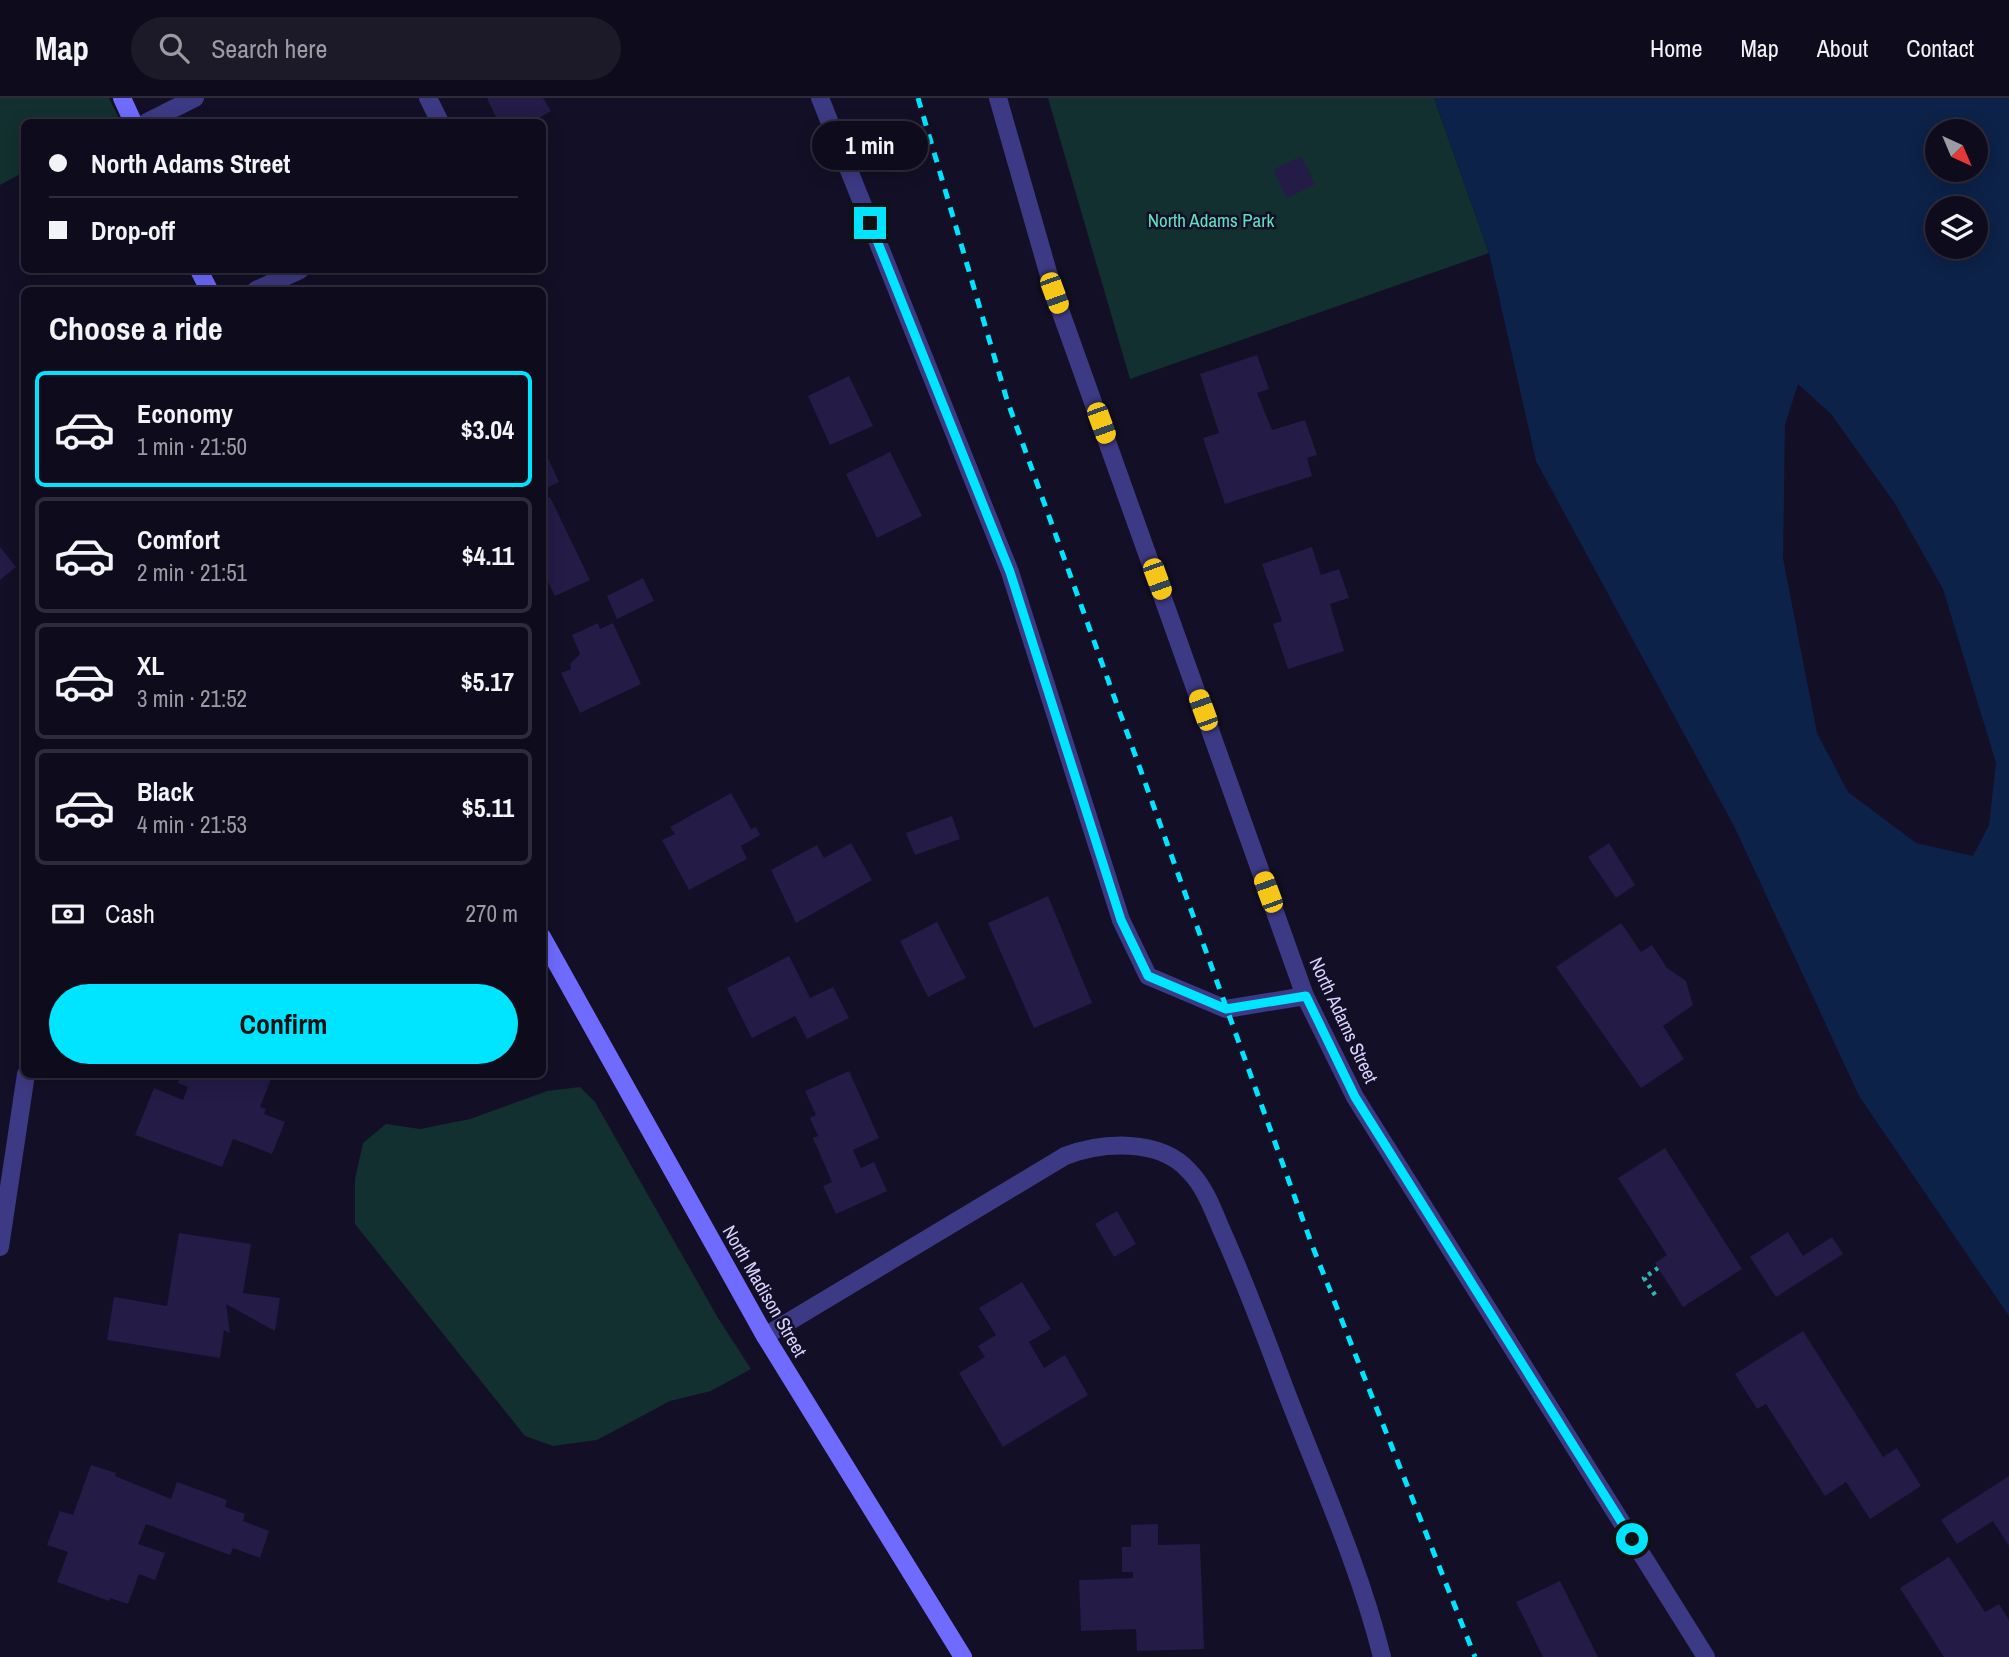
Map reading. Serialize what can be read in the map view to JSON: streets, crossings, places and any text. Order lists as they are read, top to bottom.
{
  "streets": {
    "street": ["North Adams Street", "North Madison Street"]
  },
  "parks": ["North Adams Park"],
  "north": "bottom right",
  "page": {
    "header": "Map",
    "search": "Search here",
    "nav": [
      "Home",
      "Map",
      "About",
      "Contact"
    ],
    "banner": ["North Adams Street", "Drop-off"],
    "bubble": "1 min",
    "heading": "Choose a ride",
    "list": [
      {
        "name": "Economy",
        "note": "1 min · 21:50",
        "value": "$3.04"
      },
      {
        "name": "Comfort",
        "note": "2 min · 21:51",
        "value": "$4.11"
      },
      {
        "name": "XL",
        "note": "3 min · 21:52",
        "value": "$5.17"
      },
      {
        "name": "Black",
        "note": "4 min · 21:53",
        "value": "$5.11"
      }
    ],
    "pay": ["Cash", "270 m"],
    "buttons": "Confirm"
  }
}
